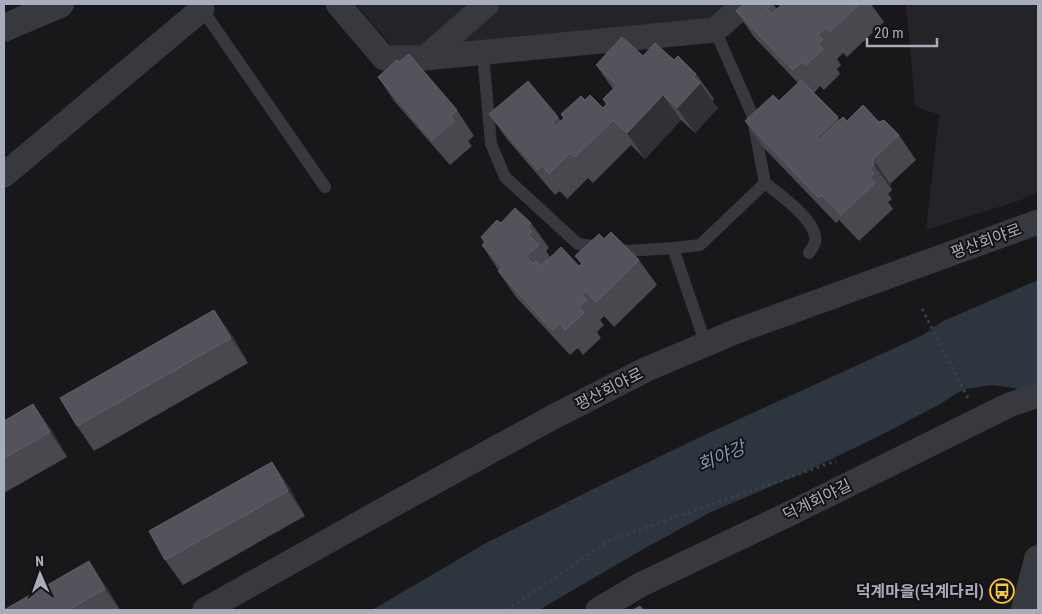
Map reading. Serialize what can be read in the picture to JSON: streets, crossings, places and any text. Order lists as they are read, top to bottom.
{
  "streets": {
    "street": ["평산회야로", "덕계회야길"]
  },
  "water": ["회야강"],
  "places": {
    "bus stop": ["덕계마을(덕계다리)"]
  },
  "scale_bar": "20 m",
  "north": "top"
}
